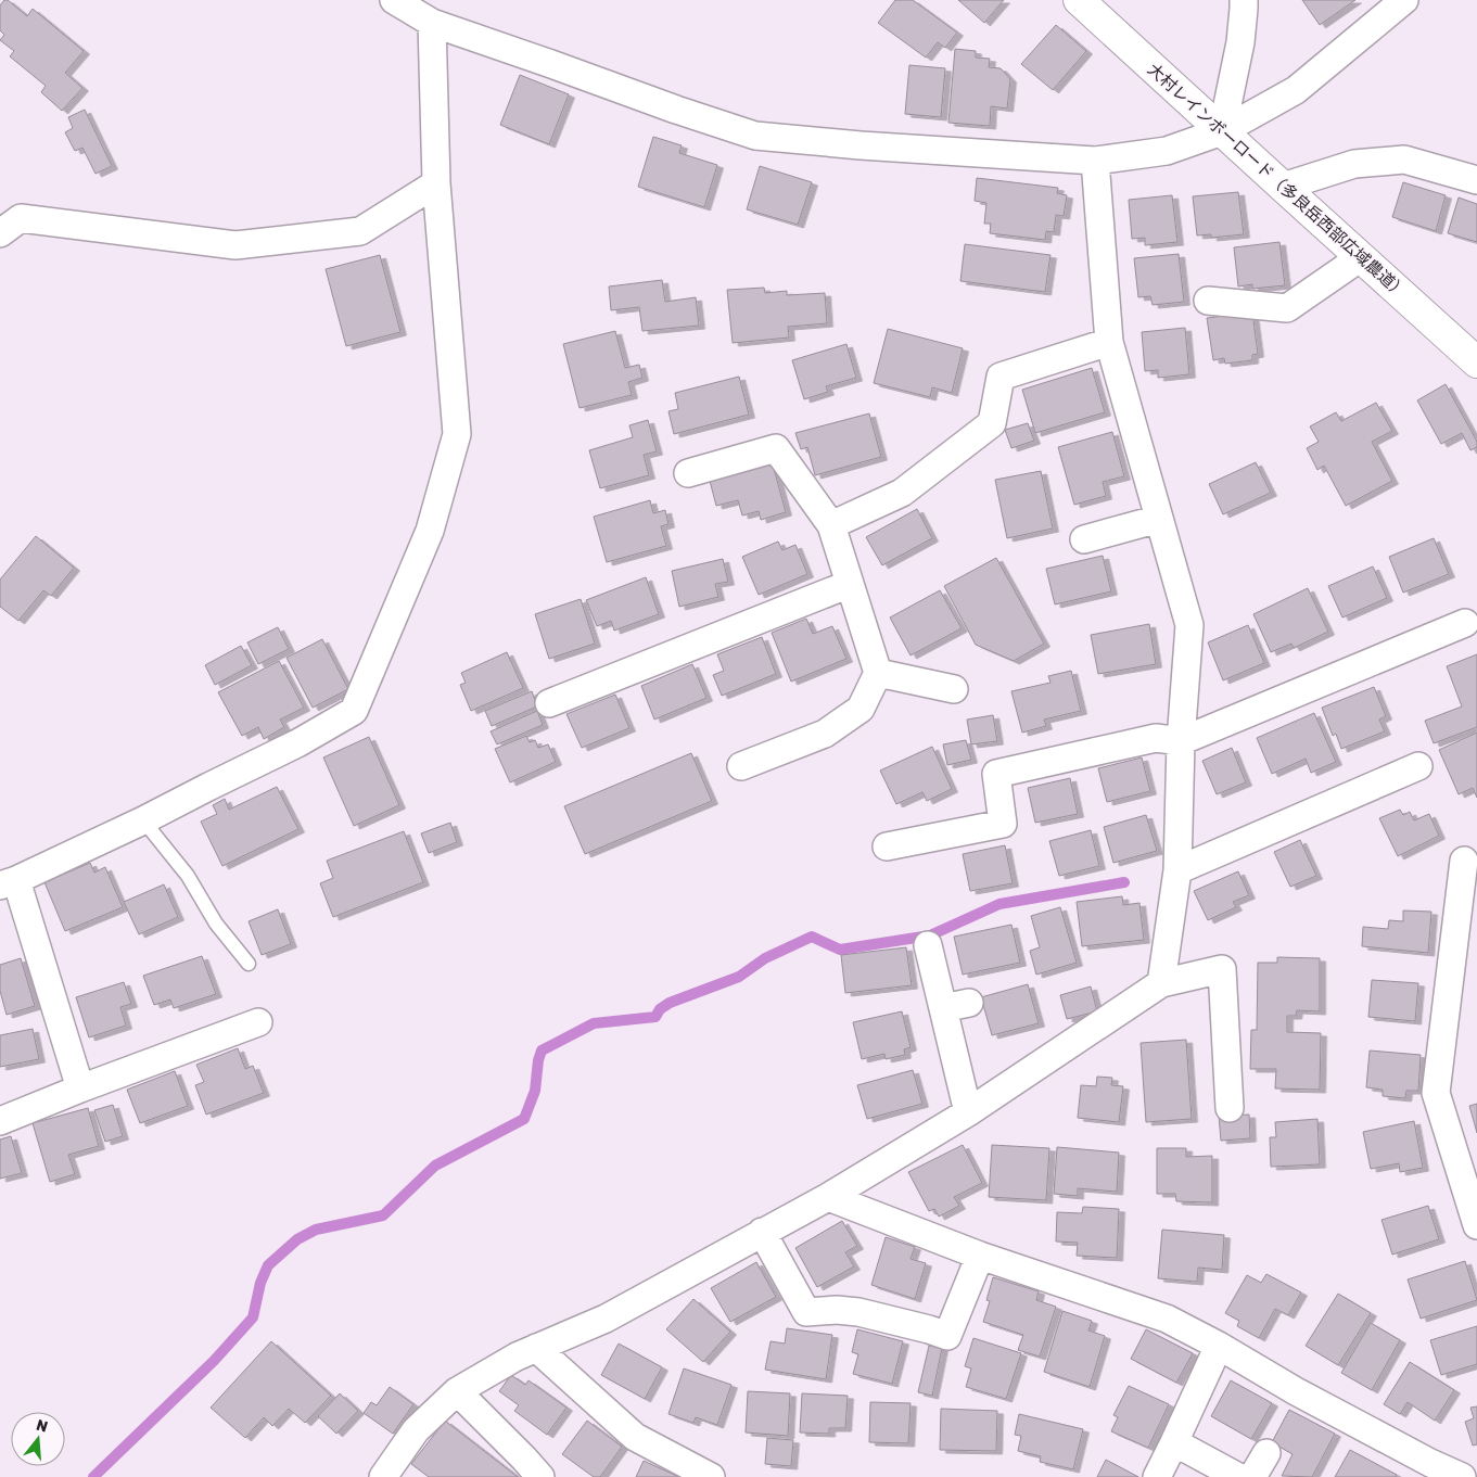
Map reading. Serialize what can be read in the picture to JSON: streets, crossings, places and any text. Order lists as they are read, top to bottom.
{
  "streets": {
    "street": ["大村レインボーロード（多良岳西部広域農道）"]
  },
  "north": "top"
}
